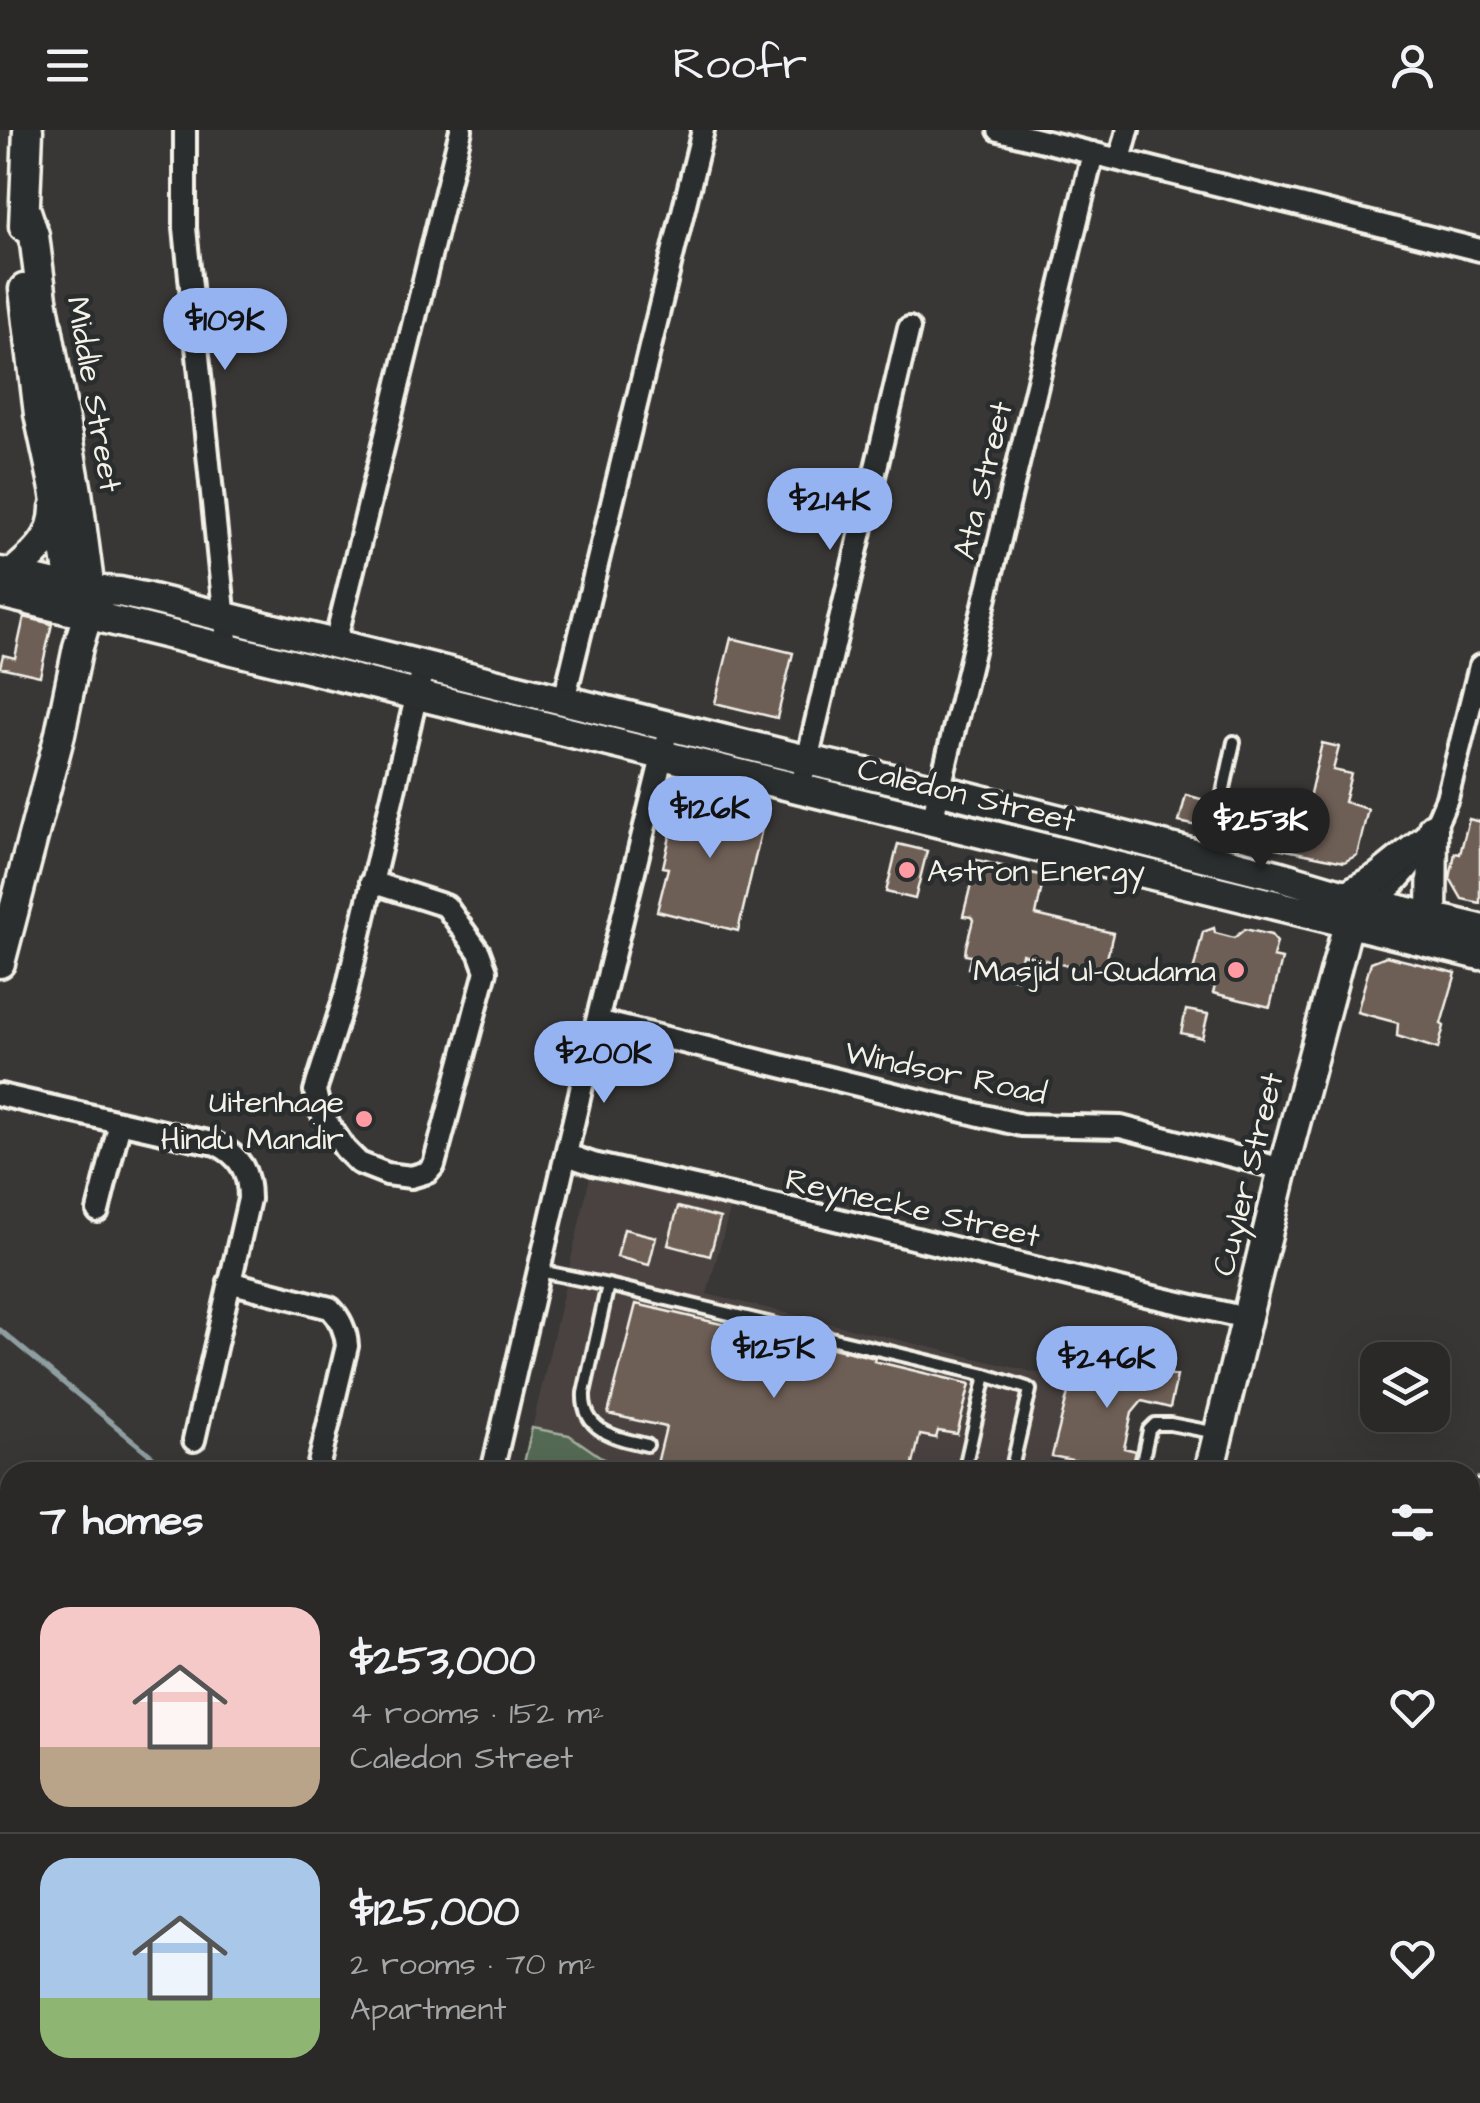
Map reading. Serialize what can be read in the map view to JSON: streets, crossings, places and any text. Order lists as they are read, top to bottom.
{
  "streets": {
    "main road": ["Middle Street", "Caledon Street", "Cuyler Street"],
    "street": ["Ata Street", "Windsor Road", "Reynecke Street"]
  },
  "crossings": [
    ["Middle Street", "Caledon Street"],
    ["Ata Street", "Caledon Street"],
    ["Caledon Street", "Cuyler Street"],
    ["Windsor Road", "Cuyler Street"],
    ["Cuyler Street", "Reynecke Street"]
  ],
  "places": ["Astron Energy", "Masjid ul-Qudama", "Uitenhage Hindu Mandir"],
  "page": {
    "header": "Roofr",
    "price": [
      "$109K",
      "$214K",
      "$126K",
      "$253K",
      "$200K",
      "$125K",
      "$246K"
    ],
    "heading": "7 homes",
    "list": [
      {
        "name": "$253,000",
        "note": "4 rooms · 152 m² · Caledon Street"
      },
      {
        "name": "$125,000",
        "note": "2 rooms · 70 m² · Apartment"
      }
    ]
  }
}
